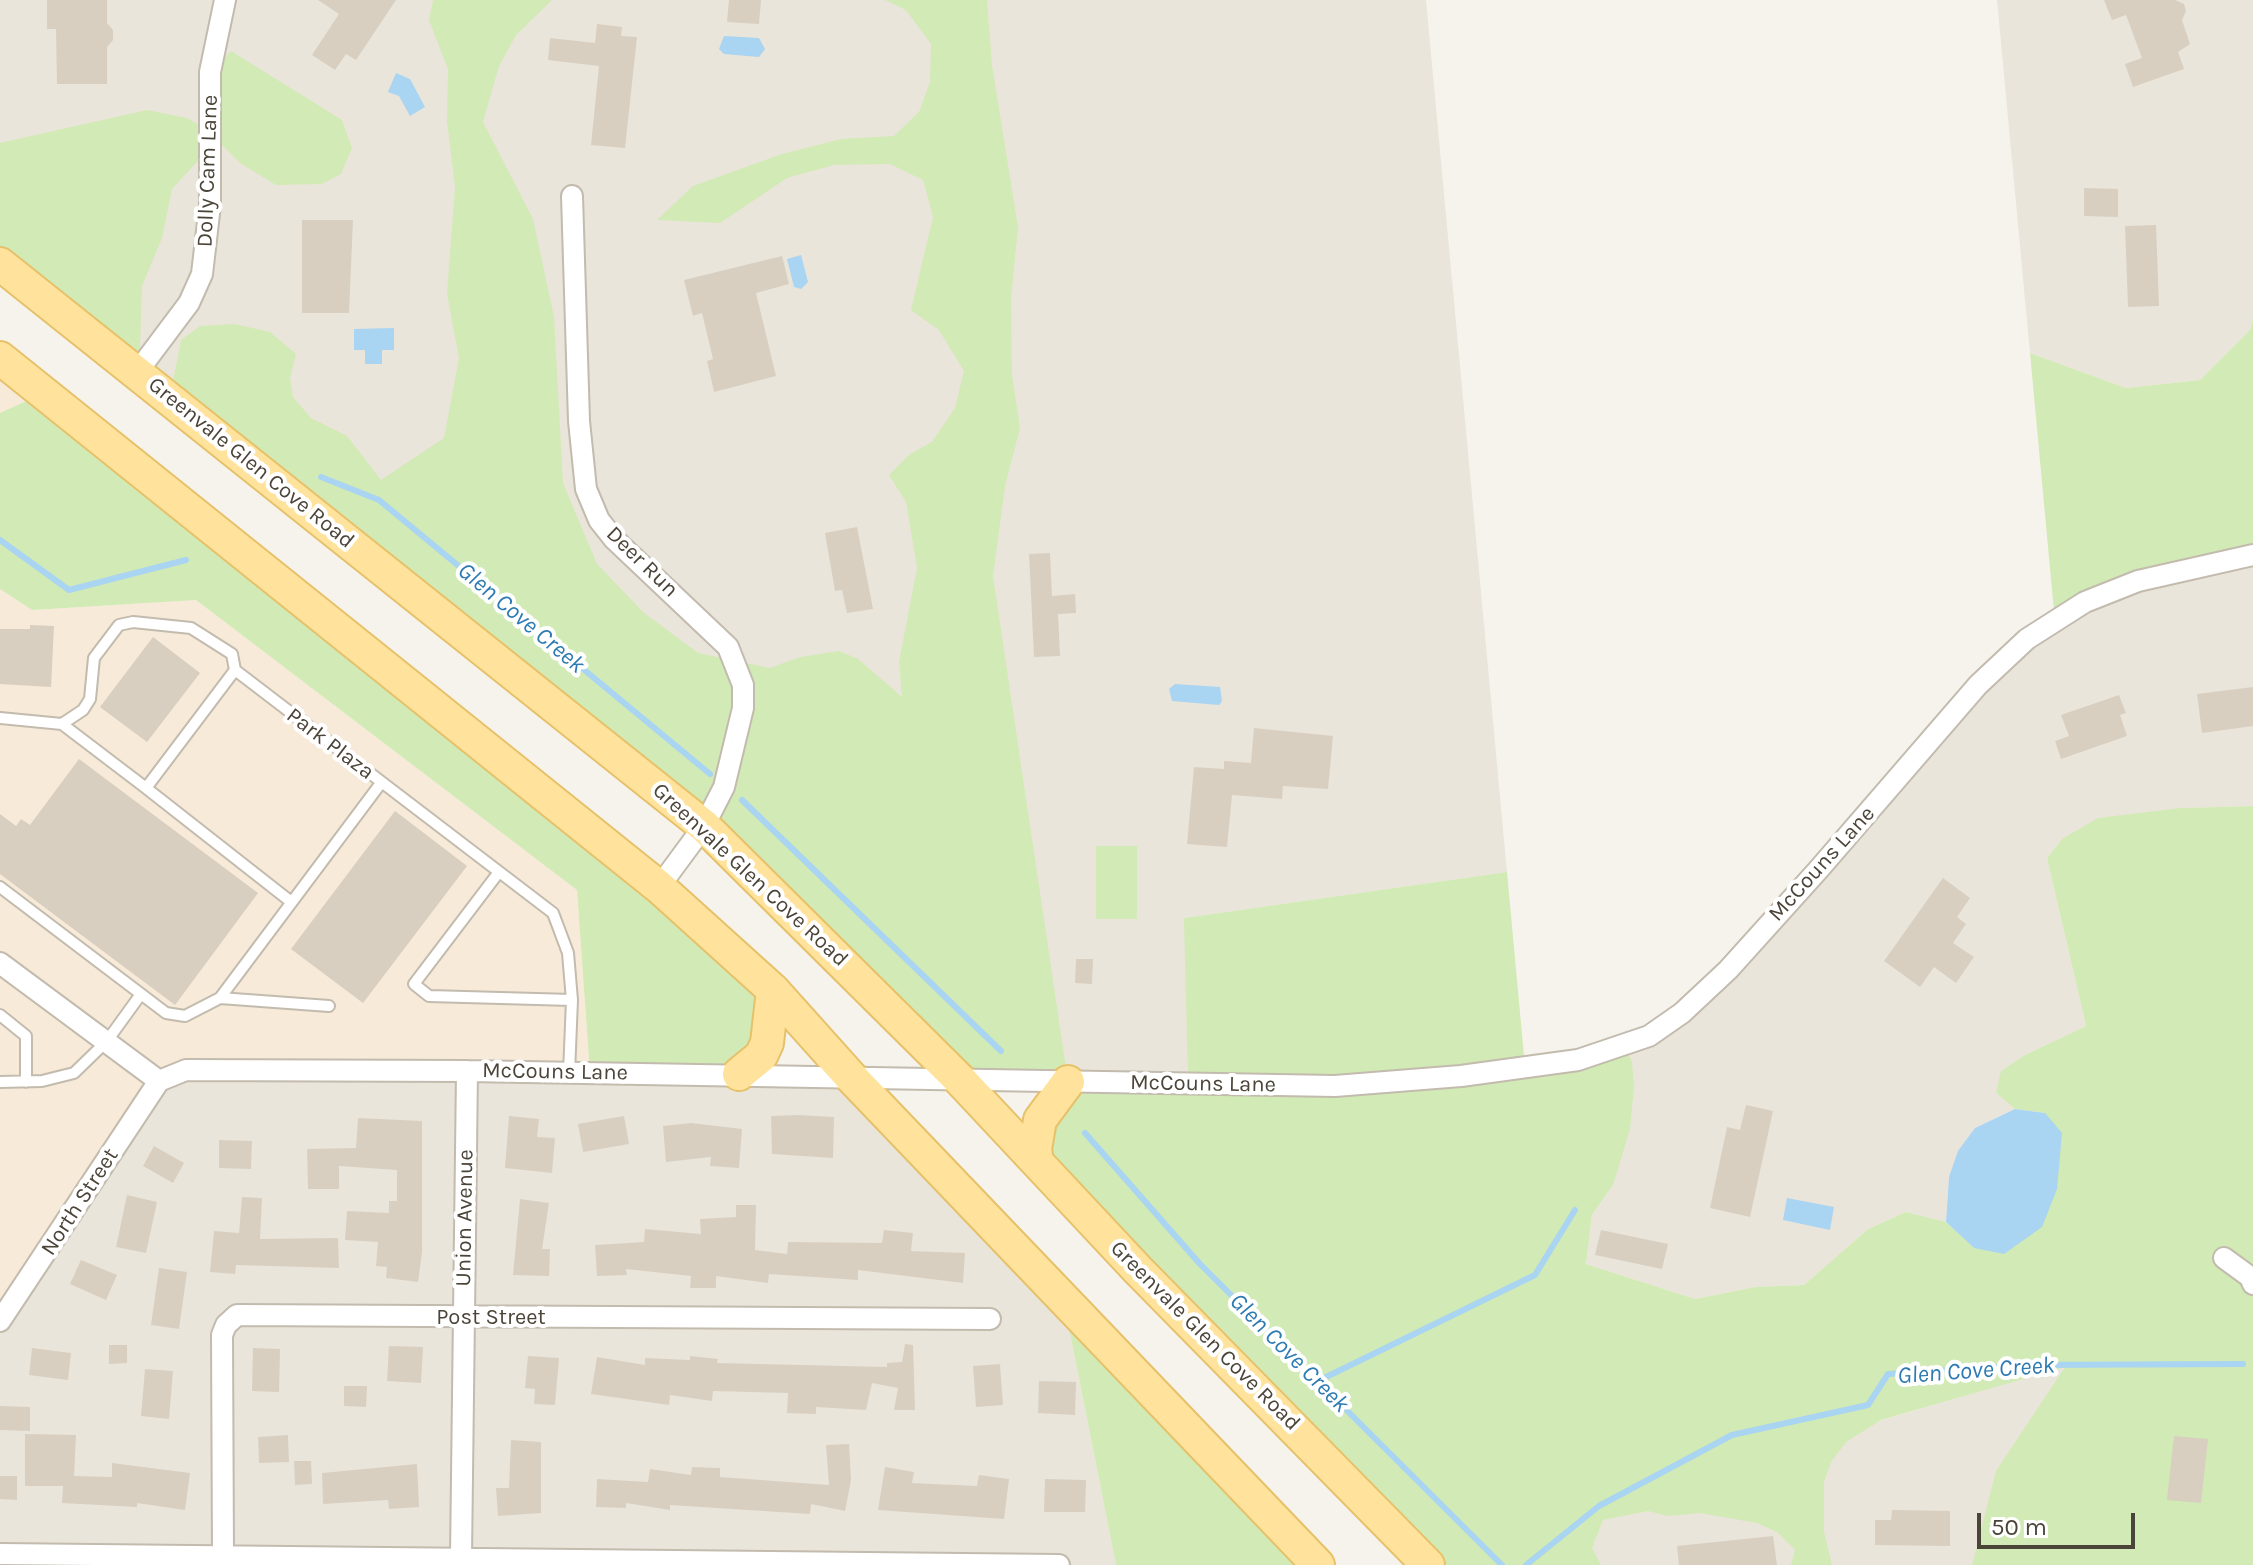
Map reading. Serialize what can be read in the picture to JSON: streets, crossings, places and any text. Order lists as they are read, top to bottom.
{
  "streets": {
    "main road": ["Greenvale Glen Cove Road"],
    "street": [
      "Dolly Cam Lane",
      "Deer Run",
      "McCouns Lane",
      "North Street",
      "Union Avenue",
      "Post Street"
    ],
    "lane": ["Park Plaza"]
  },
  "crossings": [
    ["Dolly Cam Lane", "Greenvale Glen Cove Road"],
    ["Greenvale Glen Cove Road", "Deer Run"],
    ["Greenvale Glen Cove Road", "McCouns Lane"],
    ["Park Plaza", "McCouns Lane"],
    ["McCouns Lane", "North Street"],
    ["McCouns Lane", "Union Avenue"],
    ["Union Avenue", "Post Street"]
  ],
  "water": ["Glen Cove Creek"],
  "scale_bar": "50 m"
}
